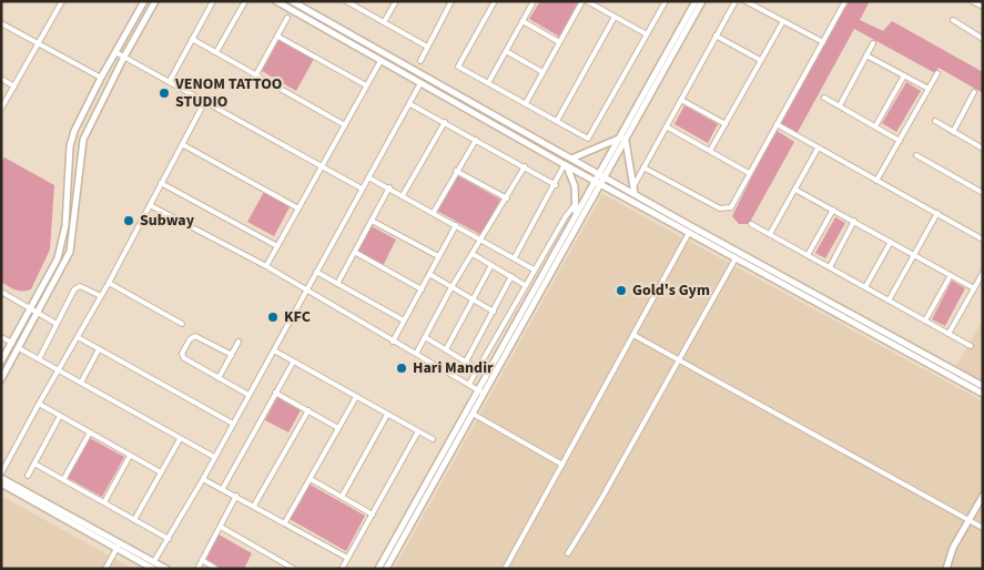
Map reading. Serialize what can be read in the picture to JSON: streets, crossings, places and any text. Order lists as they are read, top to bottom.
{
  "places": [
    "VENOM TATTOO STUDIO",
    "Subway",
    "Gold's Gym",
    "KFC",
    "Hari Mandir"
  ]
}
